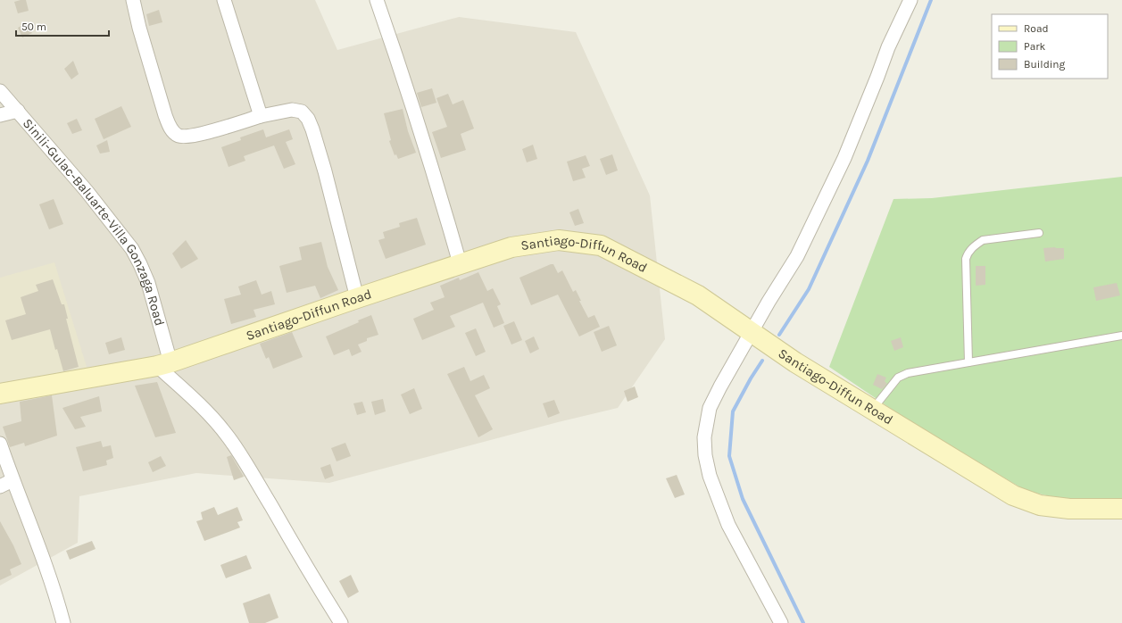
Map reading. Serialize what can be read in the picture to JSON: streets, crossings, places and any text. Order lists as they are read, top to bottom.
{
  "streets": {
    "main road": ["Santiago-Diffun Road"],
    "street": ["Sinili-Gulac-Baluarte-Villa Gonzaga Road"]
  },
  "crossings": [
    ["Sinili-Gulac-Baluarte-Villa Gonzaga Road", "Santiago-Diffun Road"]
  ],
  "legend": ["Road", "Park", "Building"],
  "scale_bar": "50 m"
}
